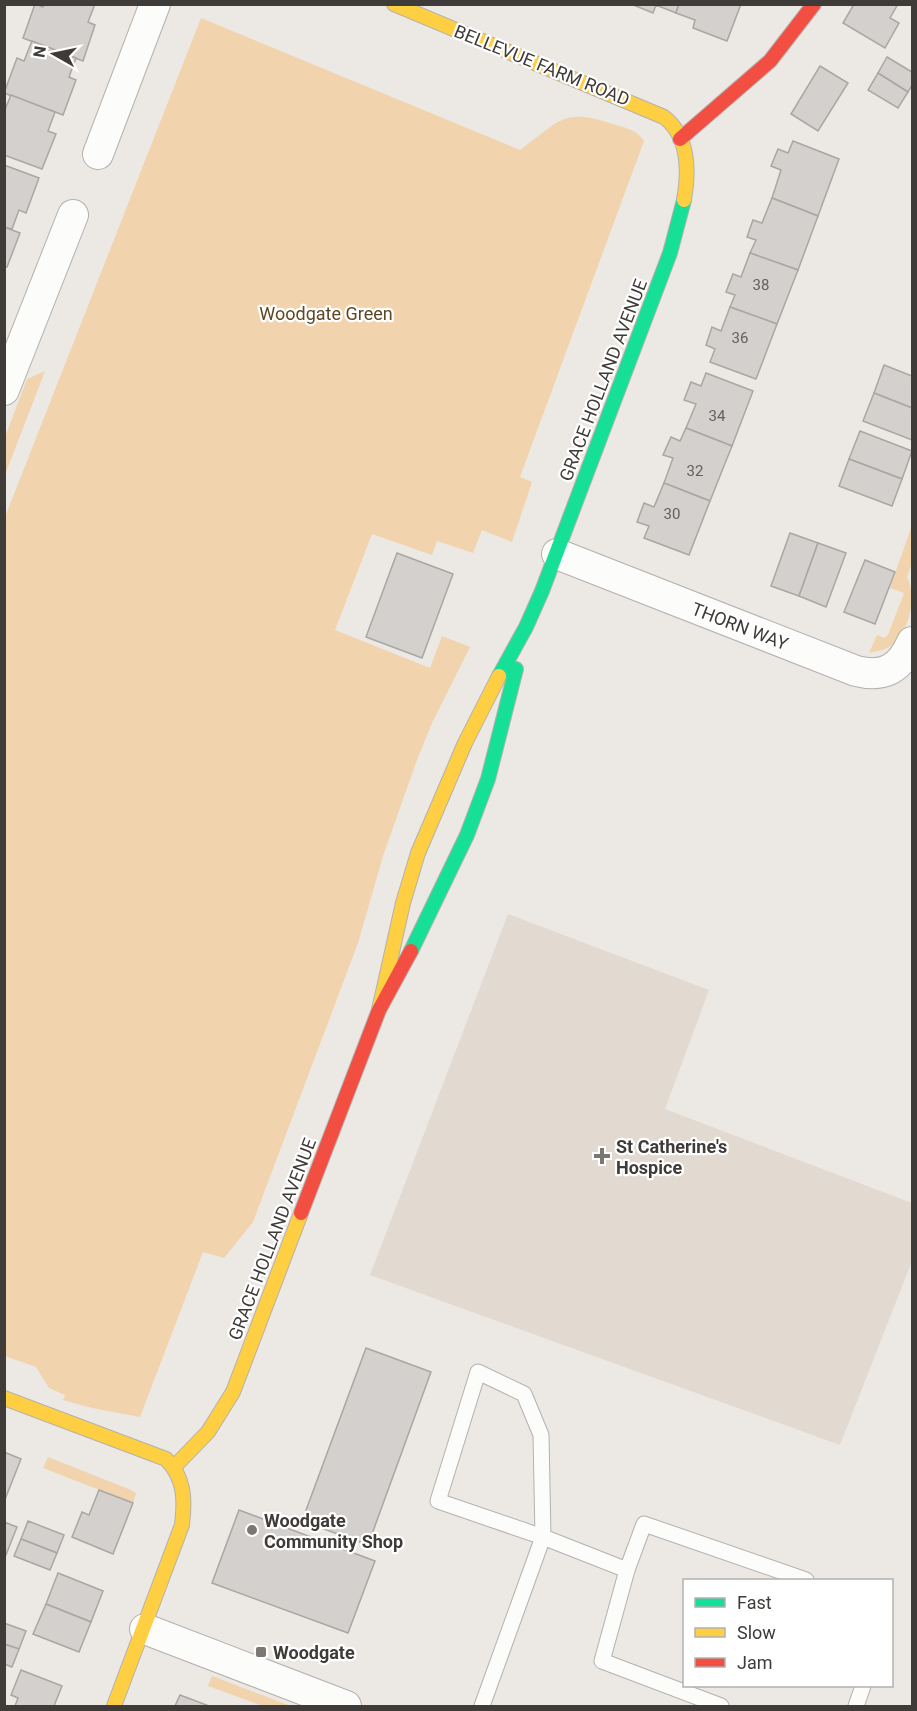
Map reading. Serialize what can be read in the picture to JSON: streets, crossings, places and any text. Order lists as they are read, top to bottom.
{
  "streets": {
    "street": ["BELLEVUE FARM ROAD", "GRACE HOLLAND AVENUE", "THORN WAY"]
  },
  "crossings": [
    ["BELLEVUE FARM ROAD", "GRACE HOLLAND AVENUE"],
    ["GRACE HOLLAND AVENUE", "THORN WAY"]
  ],
  "parks": ["Woodgate Green"],
  "places": {
    "health": ["St Catherine's Hospice"],
    "other": ["Woodgate Community Shop"],
    "transit": ["Woodgate"]
  },
  "house_numbers": [
    "38",
    "36",
    "34",
    "32",
    "30"
  ],
  "legend": ["Fast", "Slow", "Jam"],
  "north": "left"
}
